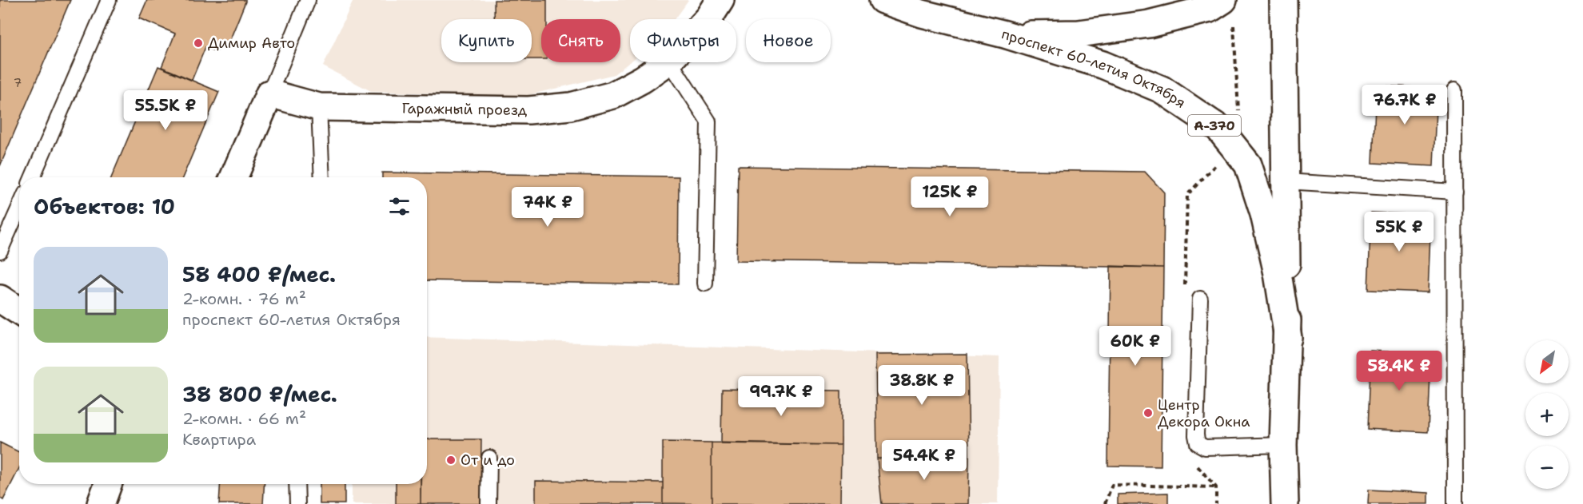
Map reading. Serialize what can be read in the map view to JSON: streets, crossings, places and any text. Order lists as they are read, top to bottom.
{
  "streets": {
    "main road": ["проспект 60-летия Октября", "Гаражный проезд", "А-370"]
  },
  "crossings": [
    ["проспект 60-летия Октября", "А-370"]
  ],
  "places": ["Димир Авто", "Центр Декора Окна", "От и до"],
  "house_numbers": ["7"],
  "north": "bottom left",
  "page": {
    "chip": [
      "Купить",
      "Снять",
      "Фильтры",
      "Новое"
    ],
    "price": [
      "76.7K ₽",
      "55.5K ₽",
      "125K ₽",
      "74K ₽",
      "55K ₽",
      "60K ₽",
      "58.4K ₽",
      "38.8K ₽",
      "99.7K ₽",
      "54.4K ₽"
    ],
    "heading": "Объектов: 10",
    "list": [
      {
        "name": "58 400 ₽/мес.",
        "note": "2-комн. · 76 m² · проспект 60-летия Октября"
      },
      {
        "name": "38 800 ₽/мес.",
        "note": "2-комн. · 66 m² · Квартира"
      }
    ],
    "map_buttons": ["+", "−"]
  }
}
